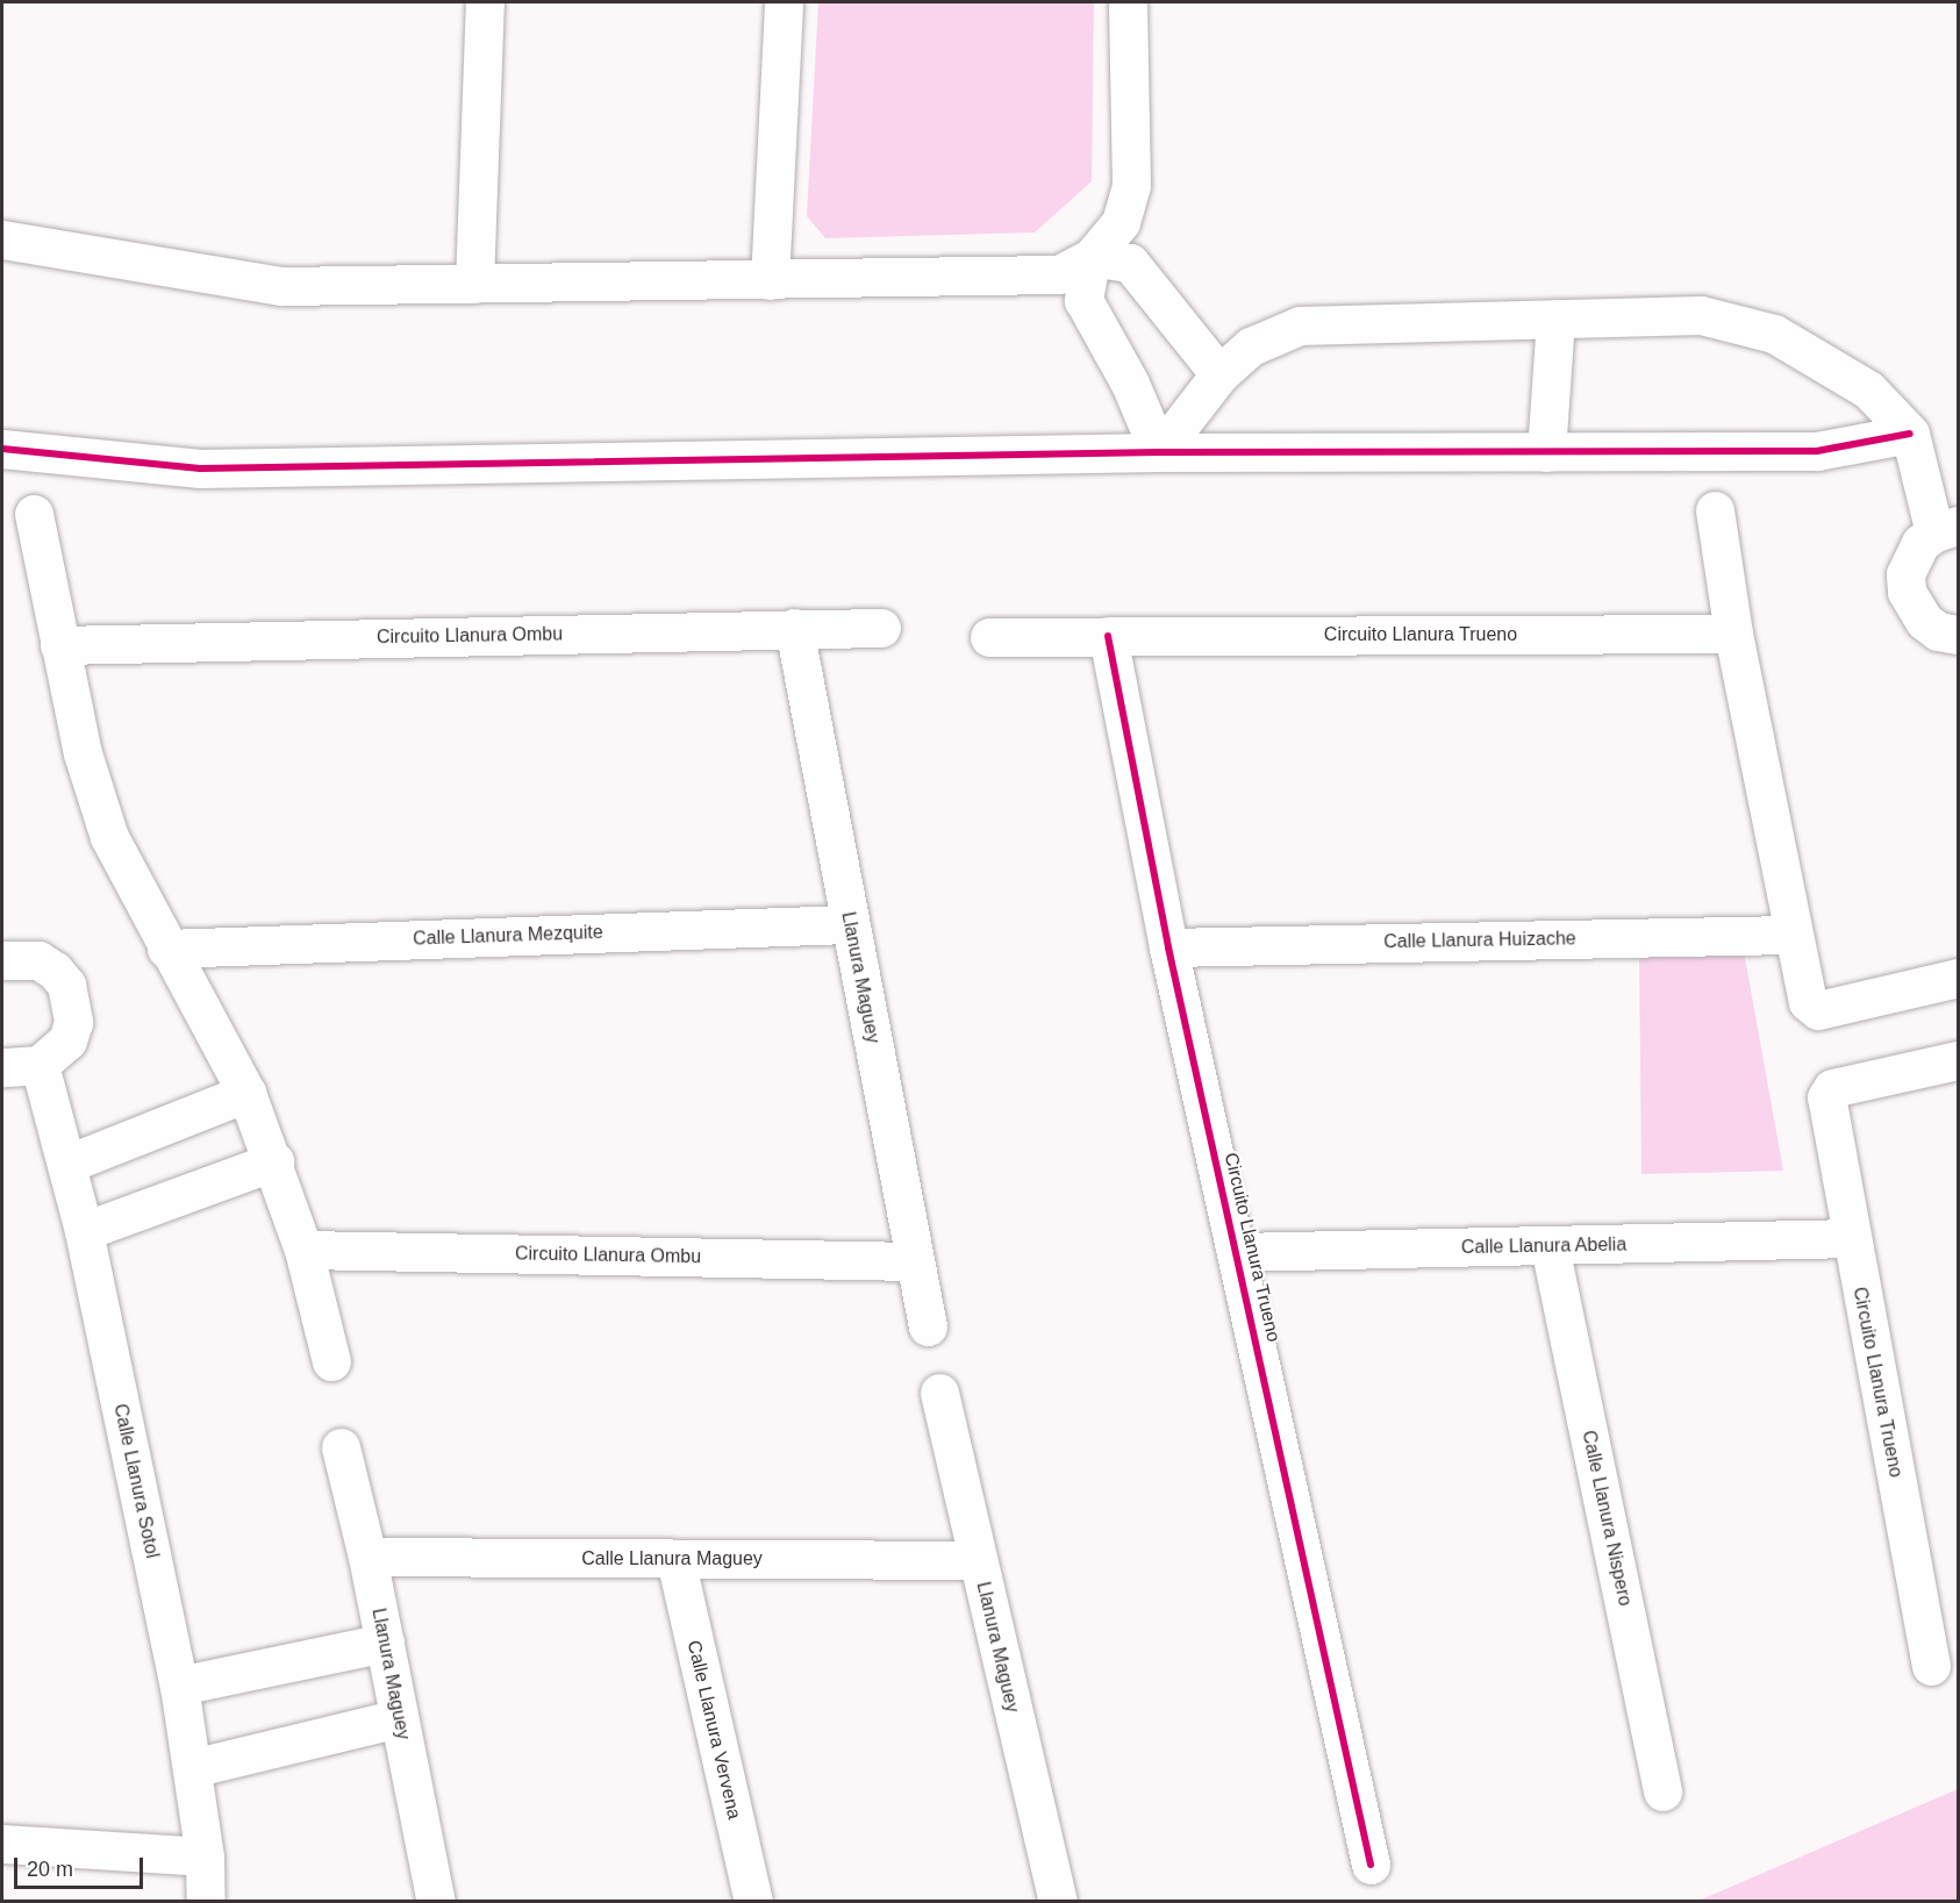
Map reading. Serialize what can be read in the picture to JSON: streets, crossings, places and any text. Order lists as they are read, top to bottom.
{
  "streets": {
    "street": [
      "Circuito Llanura Trueno",
      "Circuito Llanura Ombu",
      "Calle Llanura Mezquite",
      "Calle Llanura Huizache",
      "Llanura Maguey",
      "Calle Llanura Abelia",
      "Calle Llanura Sotol",
      "Calle Llanura Nispero",
      "Calle Llanura Maguey",
      "Calle Llanura Vervena"
    ]
  },
  "crossings": [
    ["Circuito Llanura Trueno", "Calle Llanura Huizache"],
    ["Circuito Llanura Trueno", "Calle Llanura Abelia"],
    ["Circuito Llanura Ombu", "Llanura Maguey"],
    ["Calle Llanura Mezquite", "Llanura Maguey"],
    ["Llanura Maguey", "Calle Llanura Maguey"],
    ["Calle Llanura Abelia", "Calle Llanura Nispero"],
    ["Calle Llanura Maguey", "Calle Llanura Vervena"]
  ],
  "scale_bar": "20 m"
}
